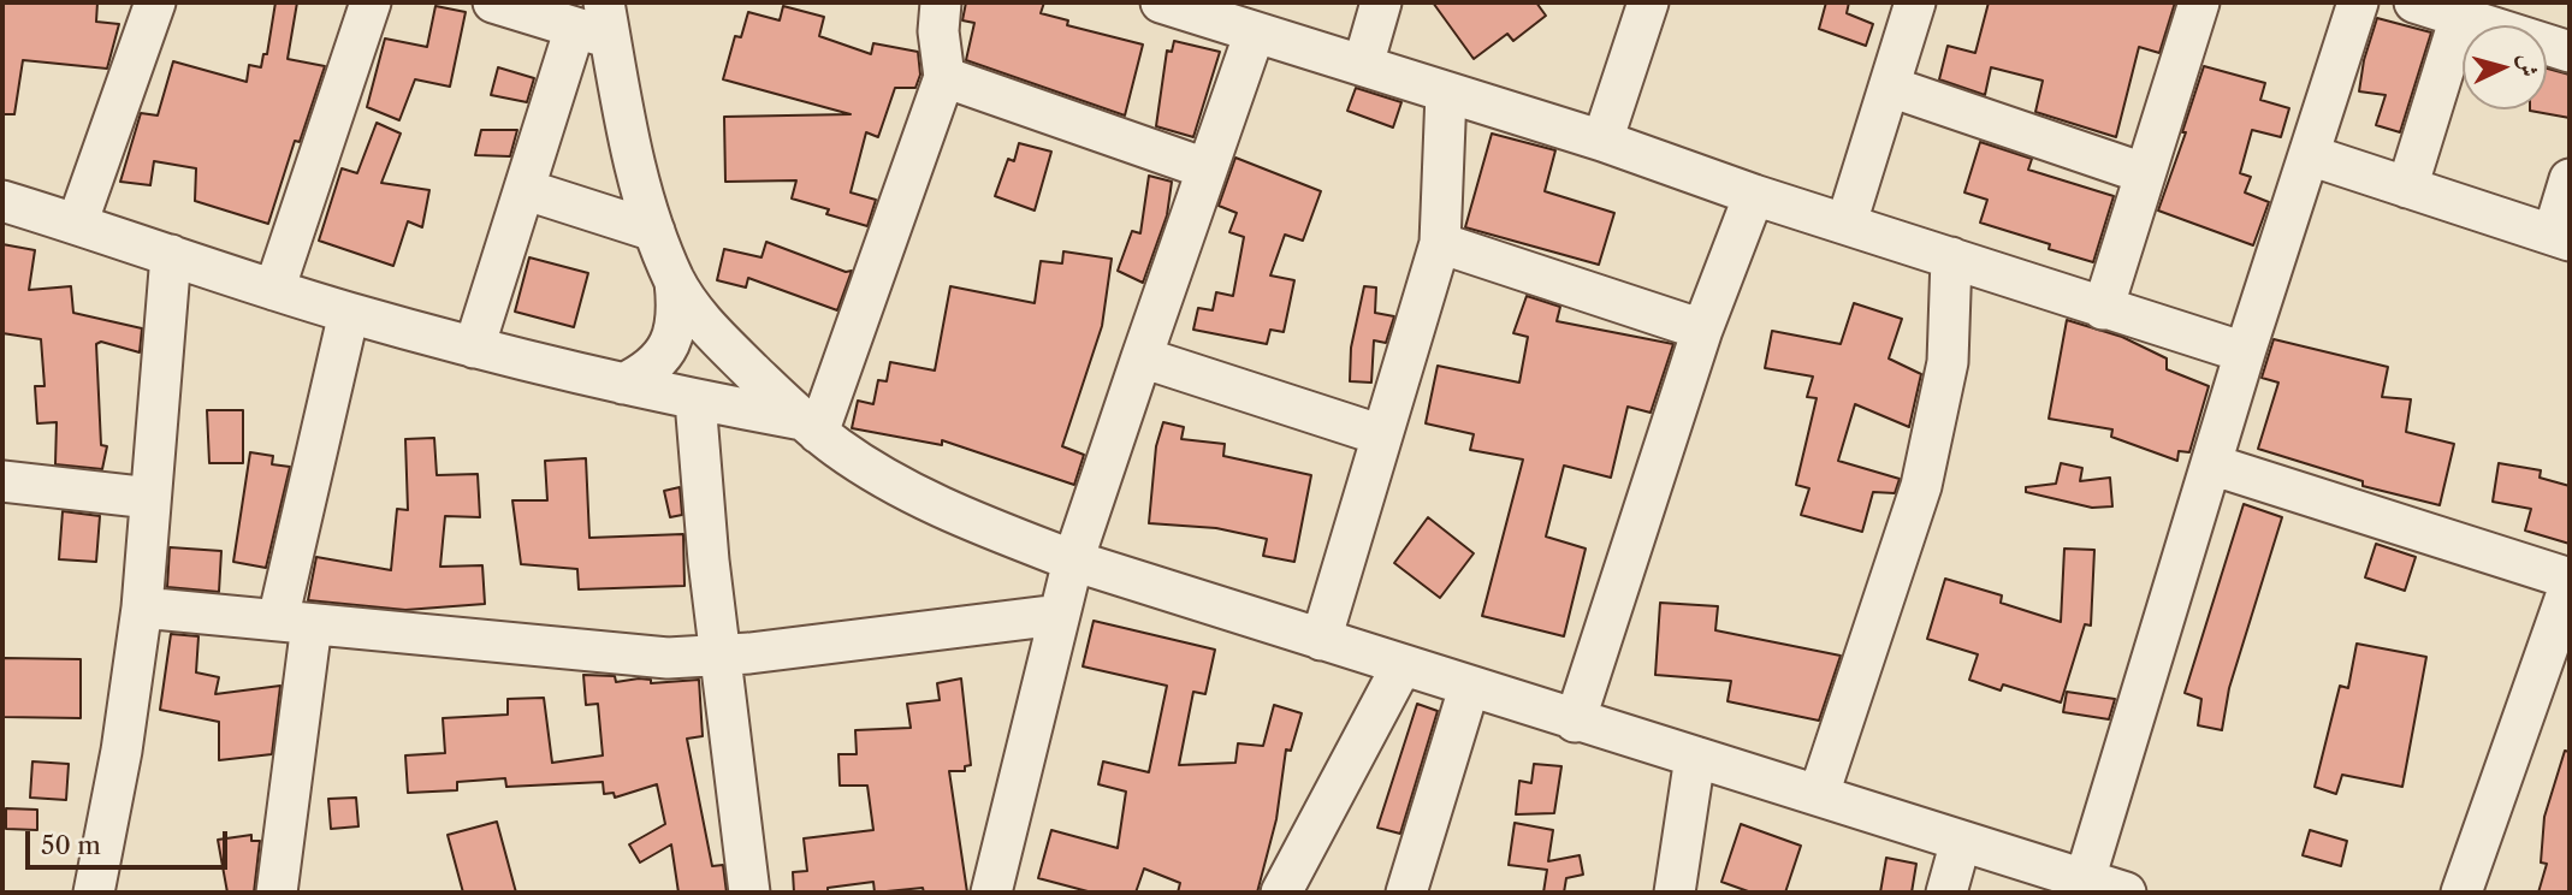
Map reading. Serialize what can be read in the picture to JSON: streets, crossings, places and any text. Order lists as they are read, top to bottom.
{
  "scale_bar": "50 m",
  "north": "right"
}
